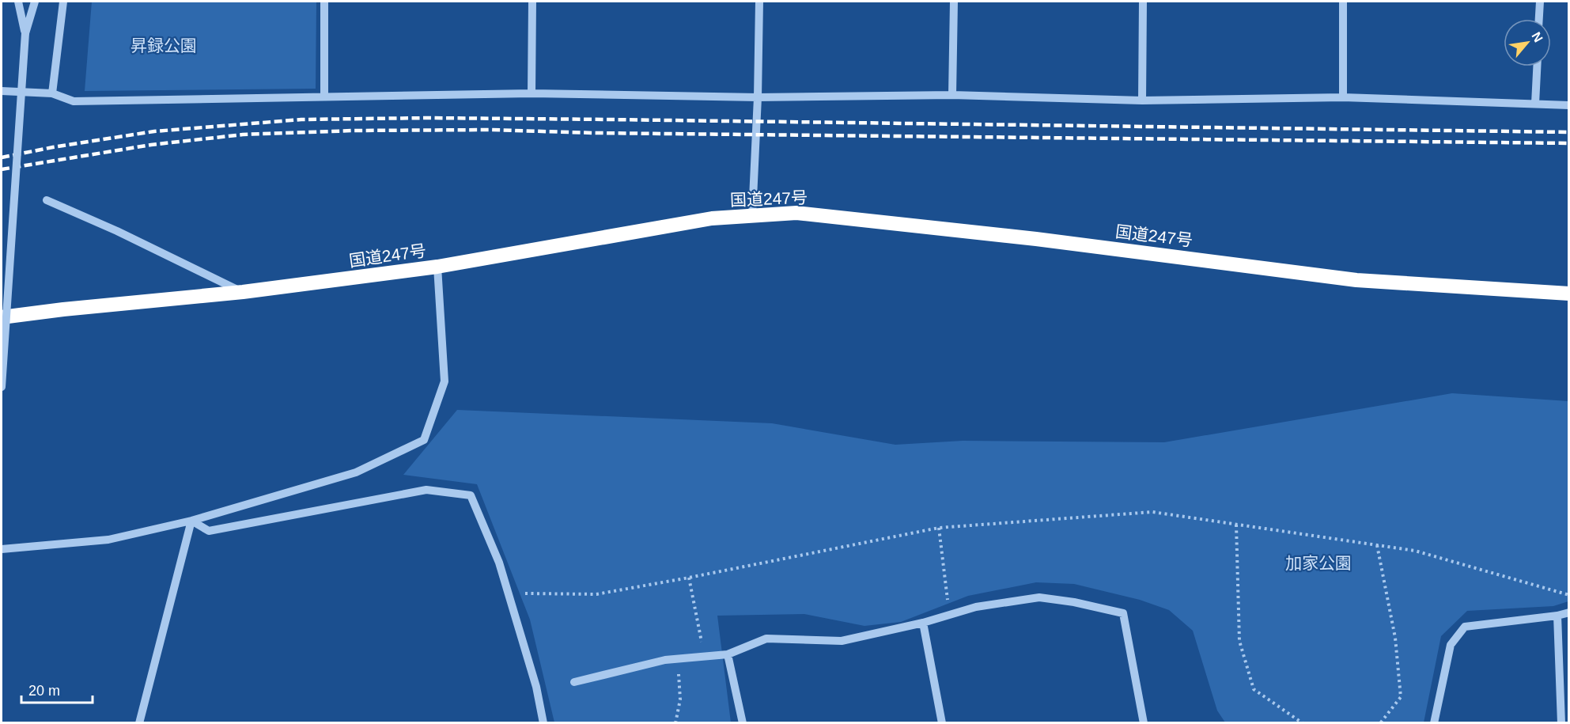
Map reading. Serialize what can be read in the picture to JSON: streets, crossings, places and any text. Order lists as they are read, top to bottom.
{
  "streets": {
    "highway": ["国道247号"]
  },
  "parks": ["昇録公園", "加家公園"],
  "scale_bar": "20 m",
  "north": "top right"
}
